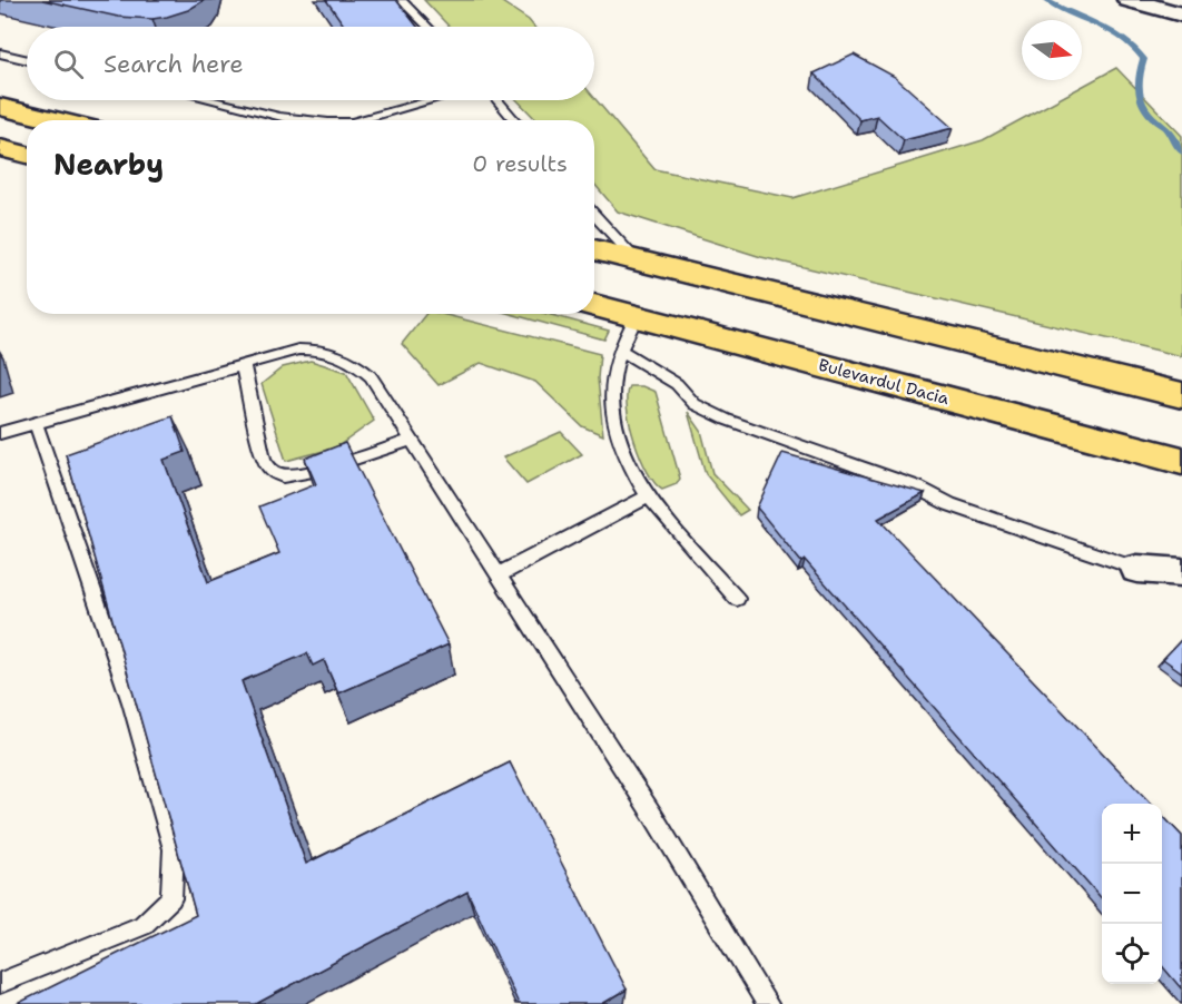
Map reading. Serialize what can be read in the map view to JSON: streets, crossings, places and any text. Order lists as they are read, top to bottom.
{
  "streets": {
    "highway": ["Bulevardul Dacia"]
  },
  "north": "right",
  "page": {
    "search": "Search here",
    "heading": ["Nearby", "0 results"],
    "map_buttons": ["+", "−"]
  }
}
